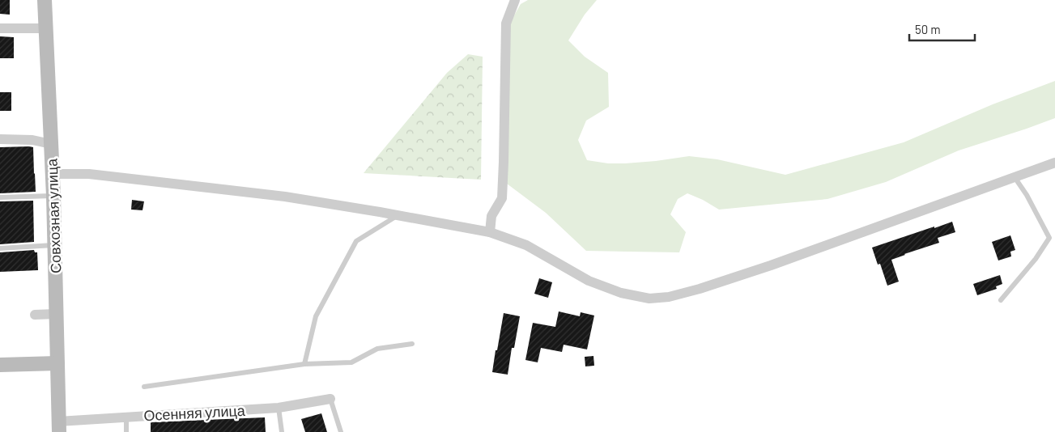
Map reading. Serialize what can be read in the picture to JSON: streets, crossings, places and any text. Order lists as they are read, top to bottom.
{
  "streets": {
    "main road": ["Совхозная улица"],
    "street": ["Осенняя улица"]
  },
  "crossings": [
    ["Совхозная улица", "Осенняя улица"]
  ],
  "scale_bar": "50 m"
}
